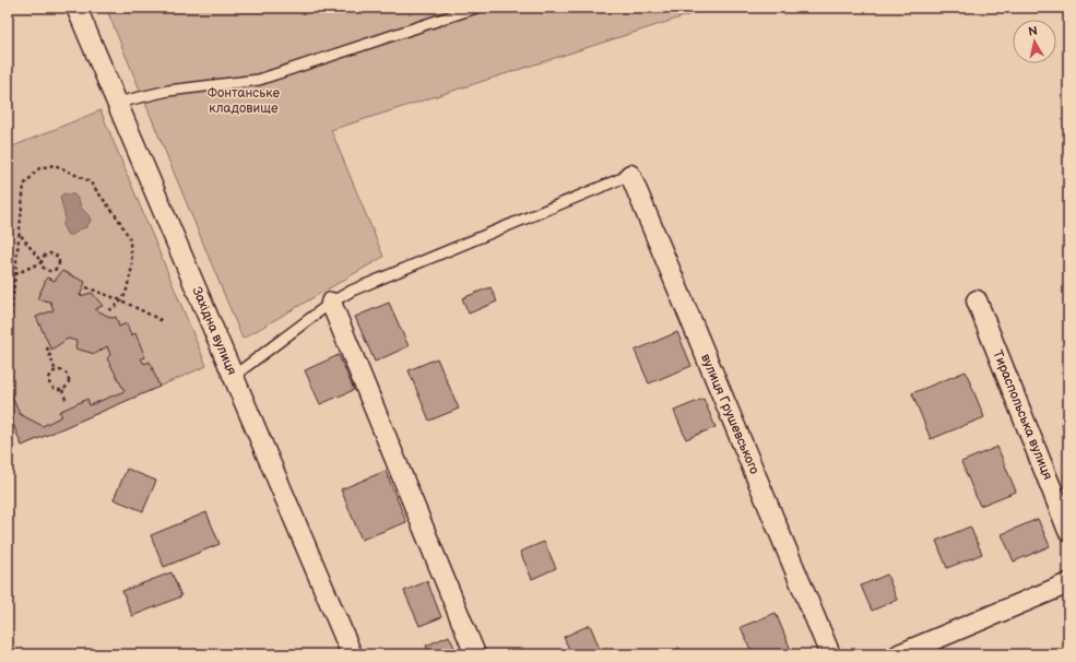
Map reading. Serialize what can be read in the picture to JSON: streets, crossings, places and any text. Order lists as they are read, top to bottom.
{
  "streets": {
    "street": ["Західна вулиця", "вулиця Грушевського", "Тираспольська вулиця"]
  },
  "parks": ["Фонтанське кладовище"],
  "north": "top"
}
